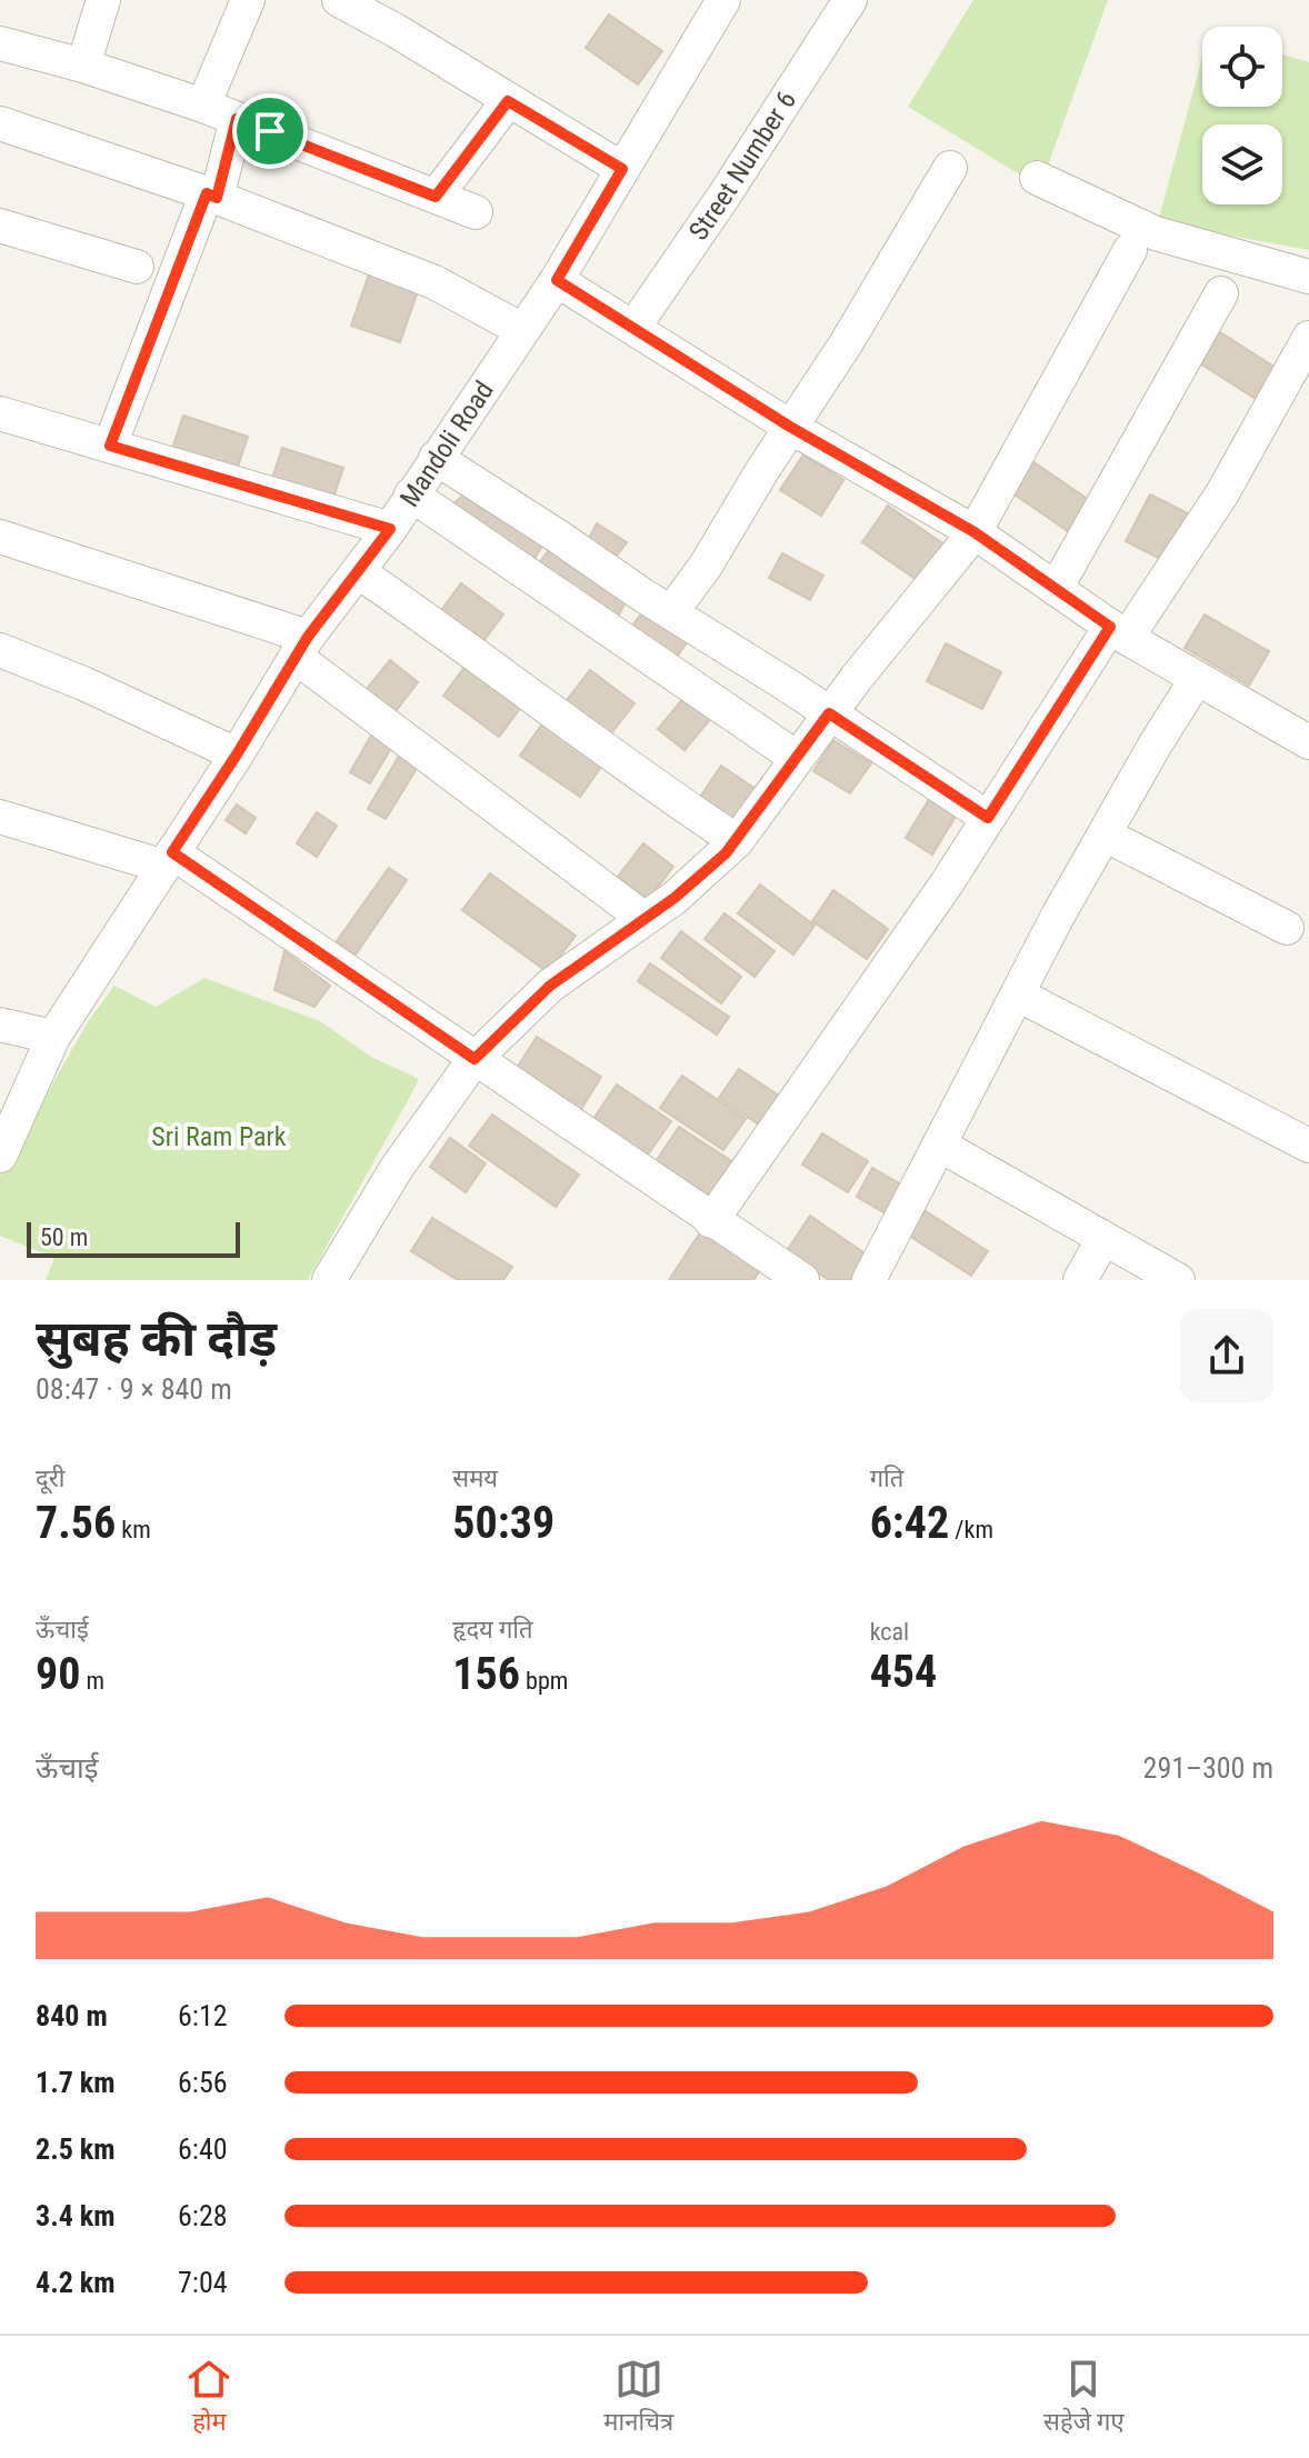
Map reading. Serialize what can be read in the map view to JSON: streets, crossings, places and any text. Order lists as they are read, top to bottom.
{
  "streets": {
    "street": ["Street Number 6", "Mandoli Road"]
  },
  "parks": ["Sri Ram Park"],
  "scale_bar": "50 m",
  "page": {
    "scale": "50 m",
    "heading": ["सुबह की दौड़", "08:47 · 9 × 840 m"],
    "stats": [
      ["दूरी", "7.56 km"],
      ["समय", "50:39"],
      ["गति", "6:42 /km"],
      ["ऊँचाई", "90 m"],
      ["हृदय गति", "156 bpm"],
      ["kcal", "454"]
    ],
    "chart": ["ऊँचाई", "291–300 m"],
    "list": [
      {
        "name": "840 m",
        "note": "6:12"
      },
      {
        "name": "1.7 km",
        "note": "6:56"
      },
      {
        "name": "2.5 km",
        "note": "6:40"
      },
      {
        "name": "3.4 km",
        "note": "6:28"
      },
      {
        "name": "4.2 km",
        "note": "7:04"
      }
    ],
    "tabs": ["होम", "मानचित्र", "सहेजे गए"]
  }
}
